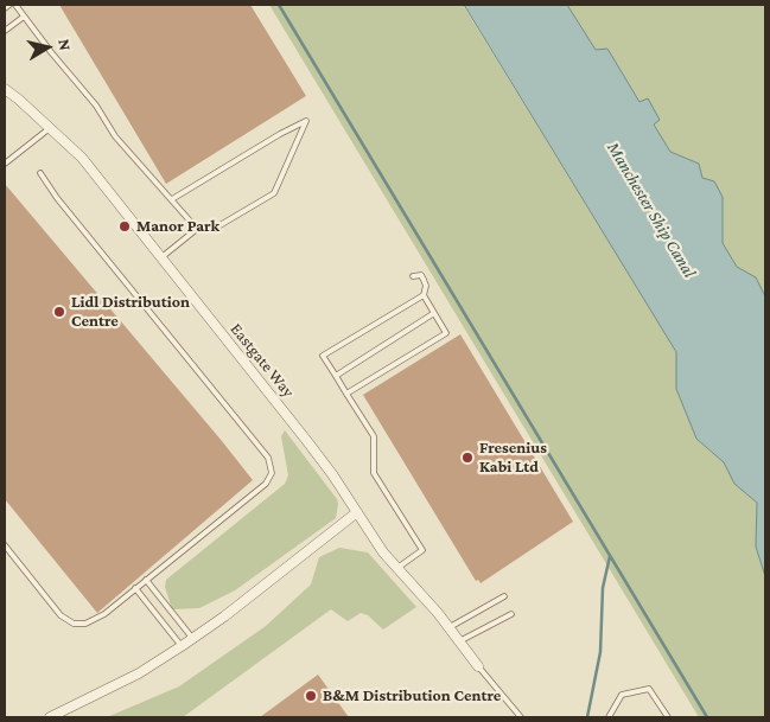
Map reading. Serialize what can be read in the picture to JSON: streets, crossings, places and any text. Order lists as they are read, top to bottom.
{
  "streets": {
    "street": ["Eastgate Way"]
  },
  "water": ["Manchester Ship Canal"],
  "places": [
    "Manor Park",
    "Lidl Distribution Centre",
    "Fresenius Kabi Ltd",
    "B&M Distribution Centre"
  ],
  "north": "right"
}
